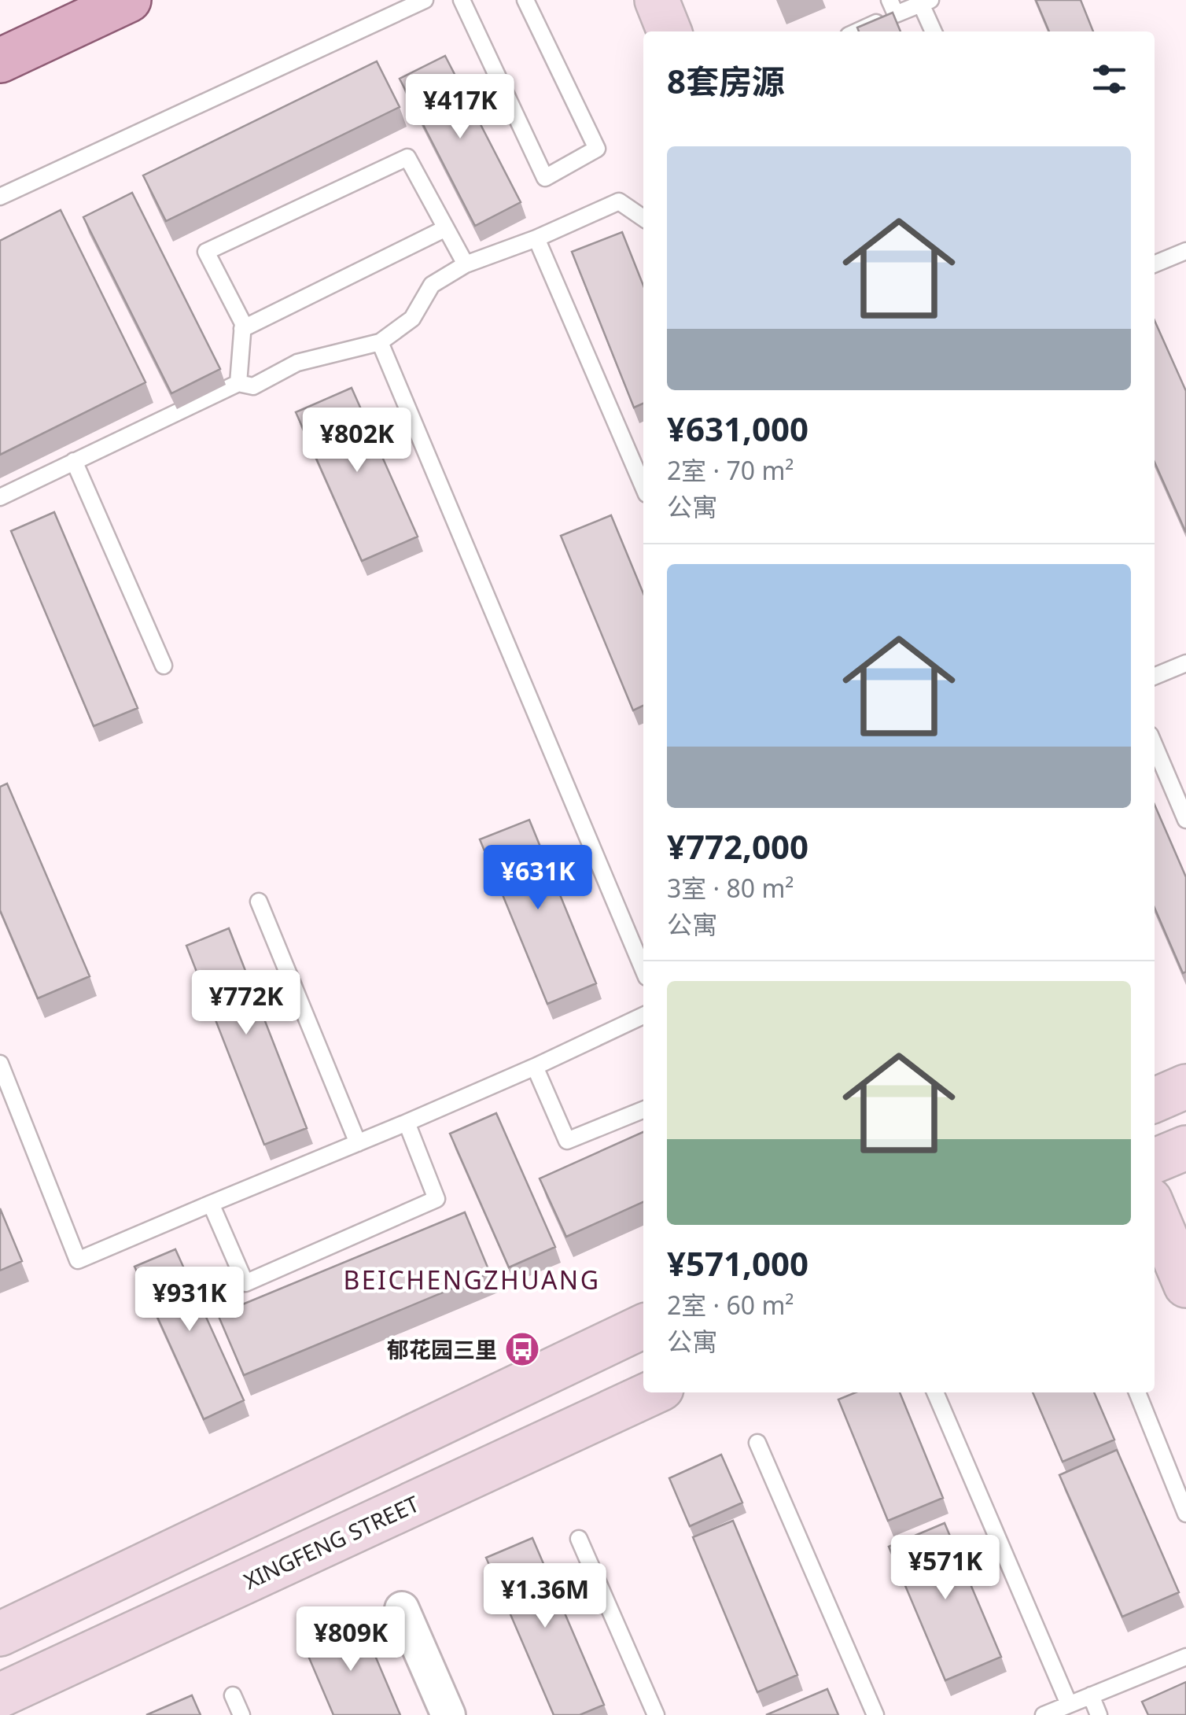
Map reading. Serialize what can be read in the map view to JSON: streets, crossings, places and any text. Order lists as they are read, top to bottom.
{
  "streets": {
    "main road": ["XINGFENG STREET"]
  },
  "districts": ["BEICHENGZHUANG"],
  "places": {
    "bus stop": ["郁花园三里"]
  },
  "page": {
    "heading": "8套房源",
    "price": [
      "¥417K",
      "¥802K",
      "¥631K",
      "¥772K",
      "¥931K",
      "¥571K",
      "¥1.36M",
      "¥809K"
    ],
    "list": [
      {
        "name": "¥631,000",
        "note": "2室 · 70 m² · 公寓"
      },
      {
        "name": "¥772,000",
        "note": "3室 · 80 m² · 公寓"
      },
      {
        "name": "¥571,000",
        "note": "2室 · 60 m² · 公寓"
      }
    ]
  }
}
